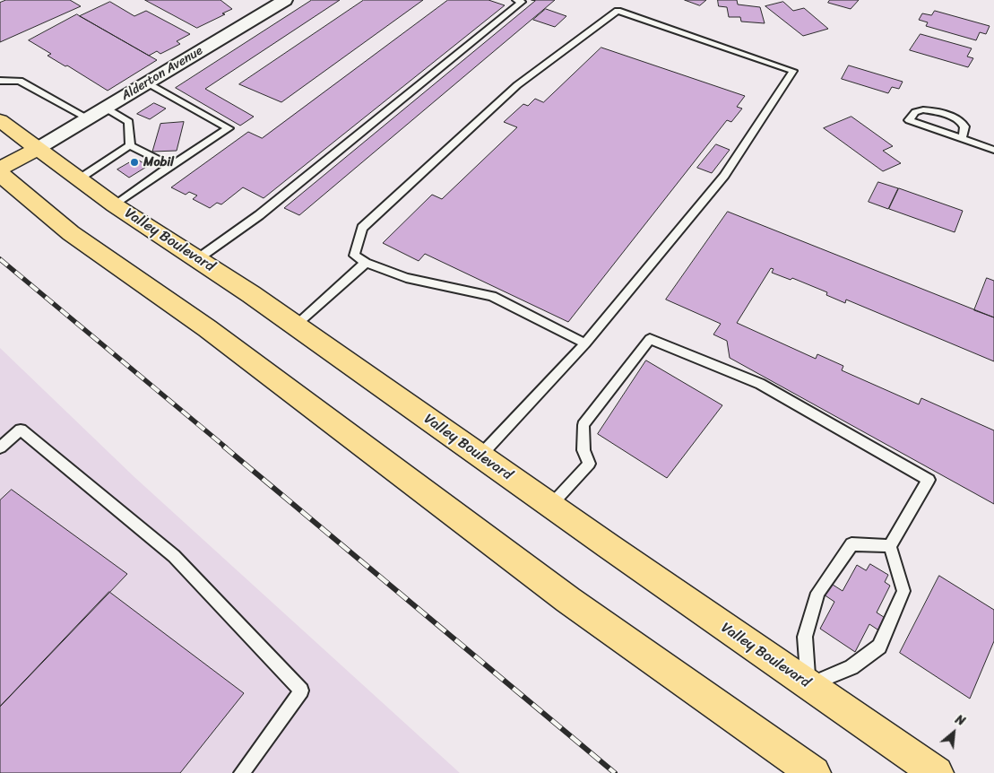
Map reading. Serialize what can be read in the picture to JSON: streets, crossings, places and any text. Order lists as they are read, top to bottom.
{
  "streets": {
    "main road": ["Valley Boulevard"],
    "street": ["Alderton Avenue"]
  },
  "crossings": [
    ["Alderton Avenue", "Valley Boulevard"]
  ],
  "places": ["Mobil"],
  "north": "top right"
}
